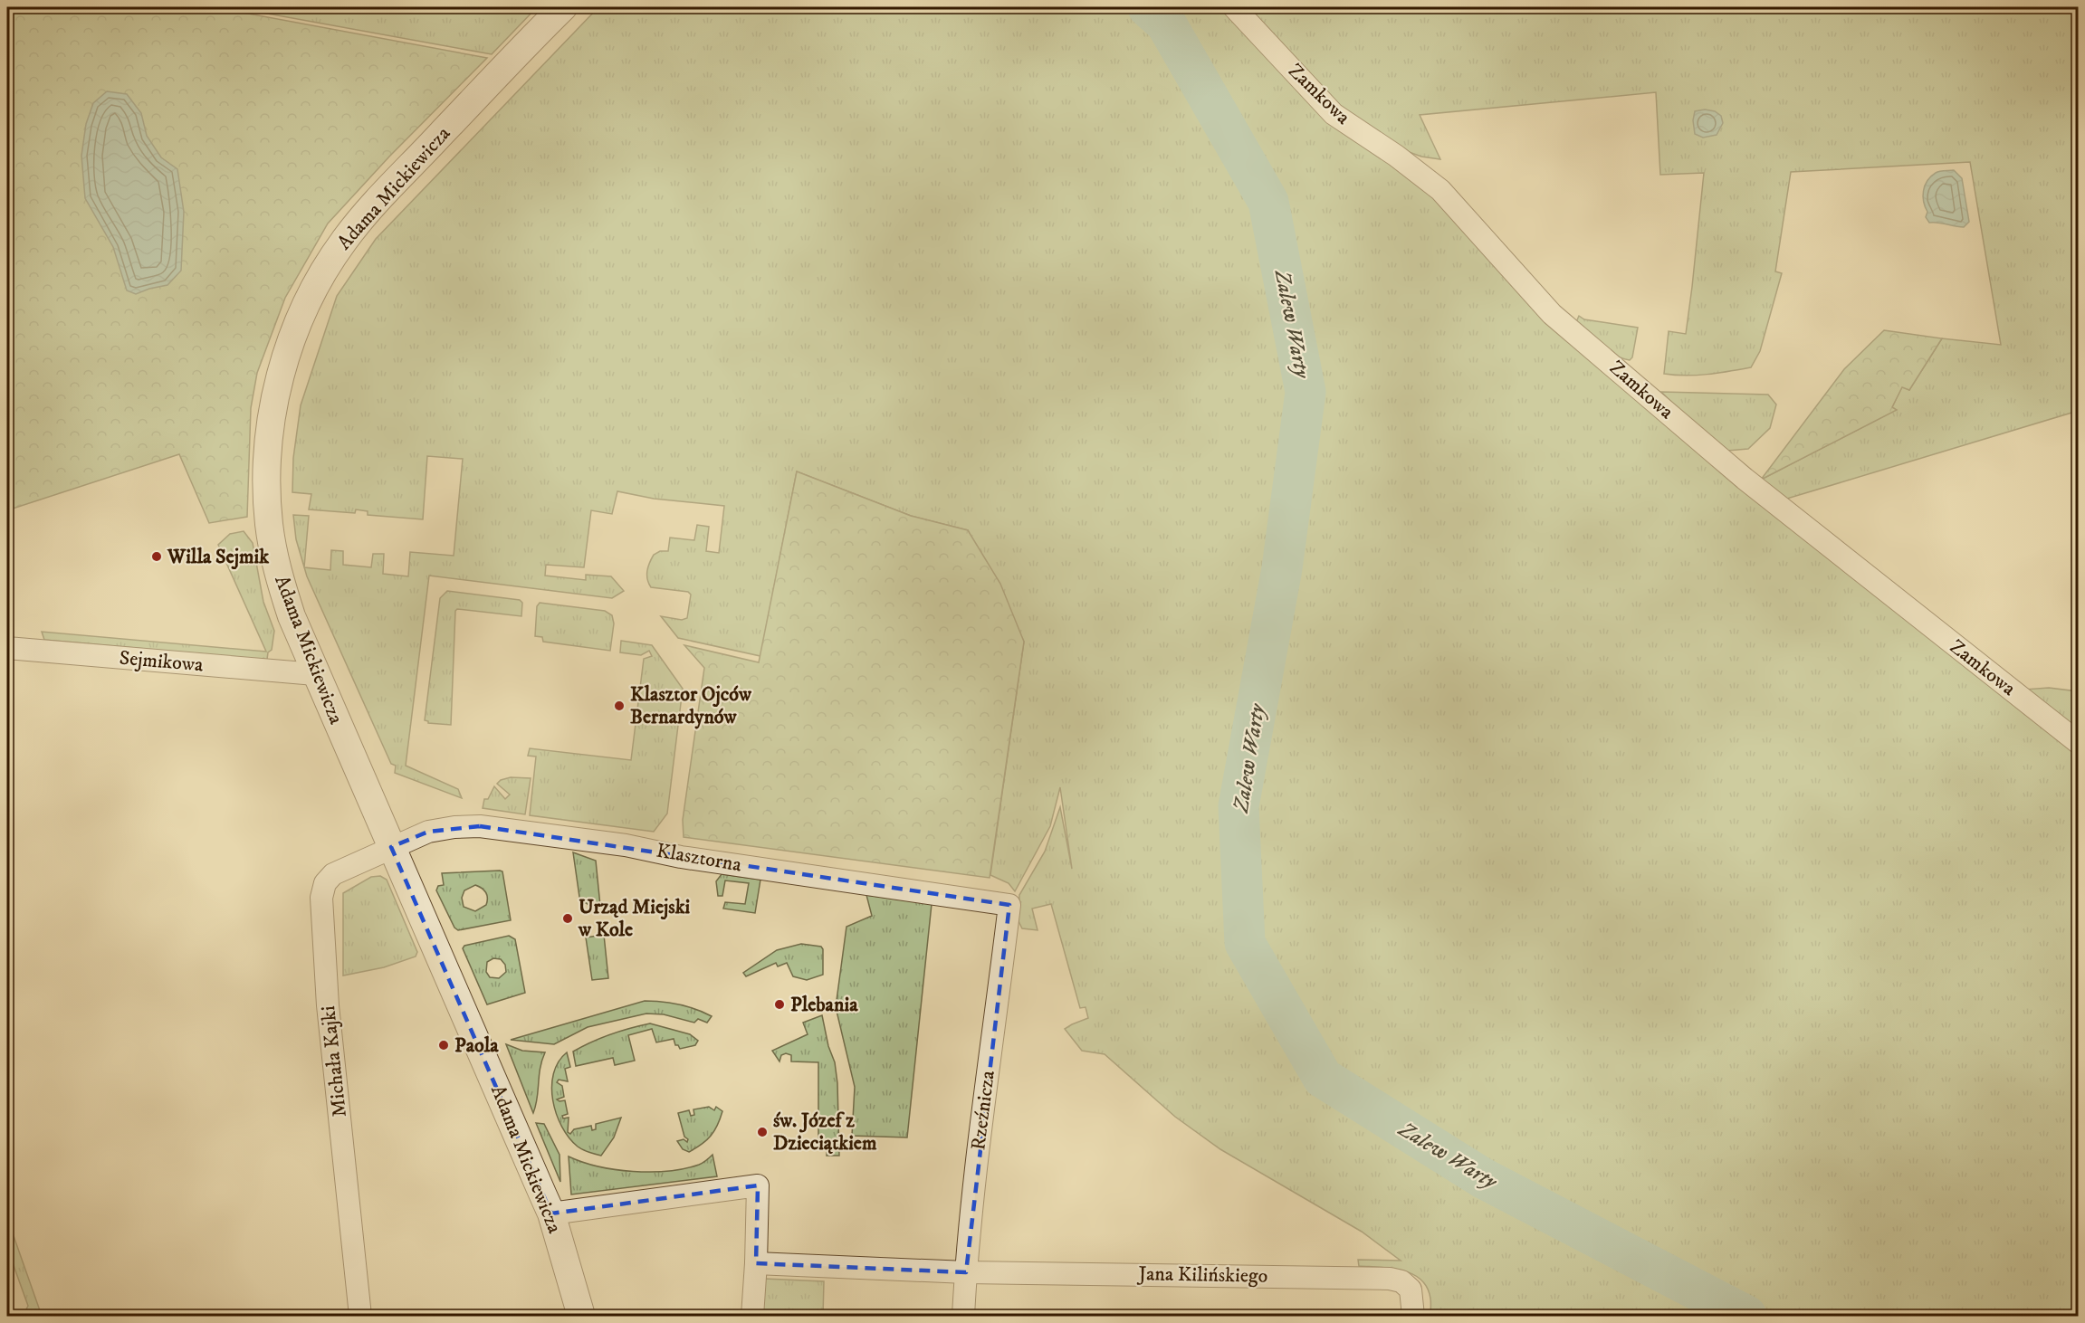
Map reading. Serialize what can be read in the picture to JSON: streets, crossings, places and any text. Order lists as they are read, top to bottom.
{
  "streets": {
    "street": [
      "Zamkowa",
      "Adama Mickiewicza",
      "Sejmikowa",
      "Klasztorna",
      "Michała Kajki",
      "Rzeźnicza",
      "Jana Kilińskiego"
    ]
  },
  "crossings": [
    ["Adama Mickiewicza", "Sejmikowa"],
    ["Adama Mickiewicza", "Klasztorna"],
    ["Adama Mickiewicza", "Michała Kajki"],
    ["Klasztorna", "Michała Kajki"],
    ["Klasztorna", "Rzeźnicza"],
    ["Rzeźnicza", "Jana Kilińskiego"]
  ],
  "water": ["Zalew Warty"],
  "places": [
    "Willa Sejmik",
    "Klasztor Ojców Bernardynów",
    "Urząd Miejski w Kole",
    "Plebania",
    "Paola",
    "św. Józef z Dzieciątkiem"
  ]
}
